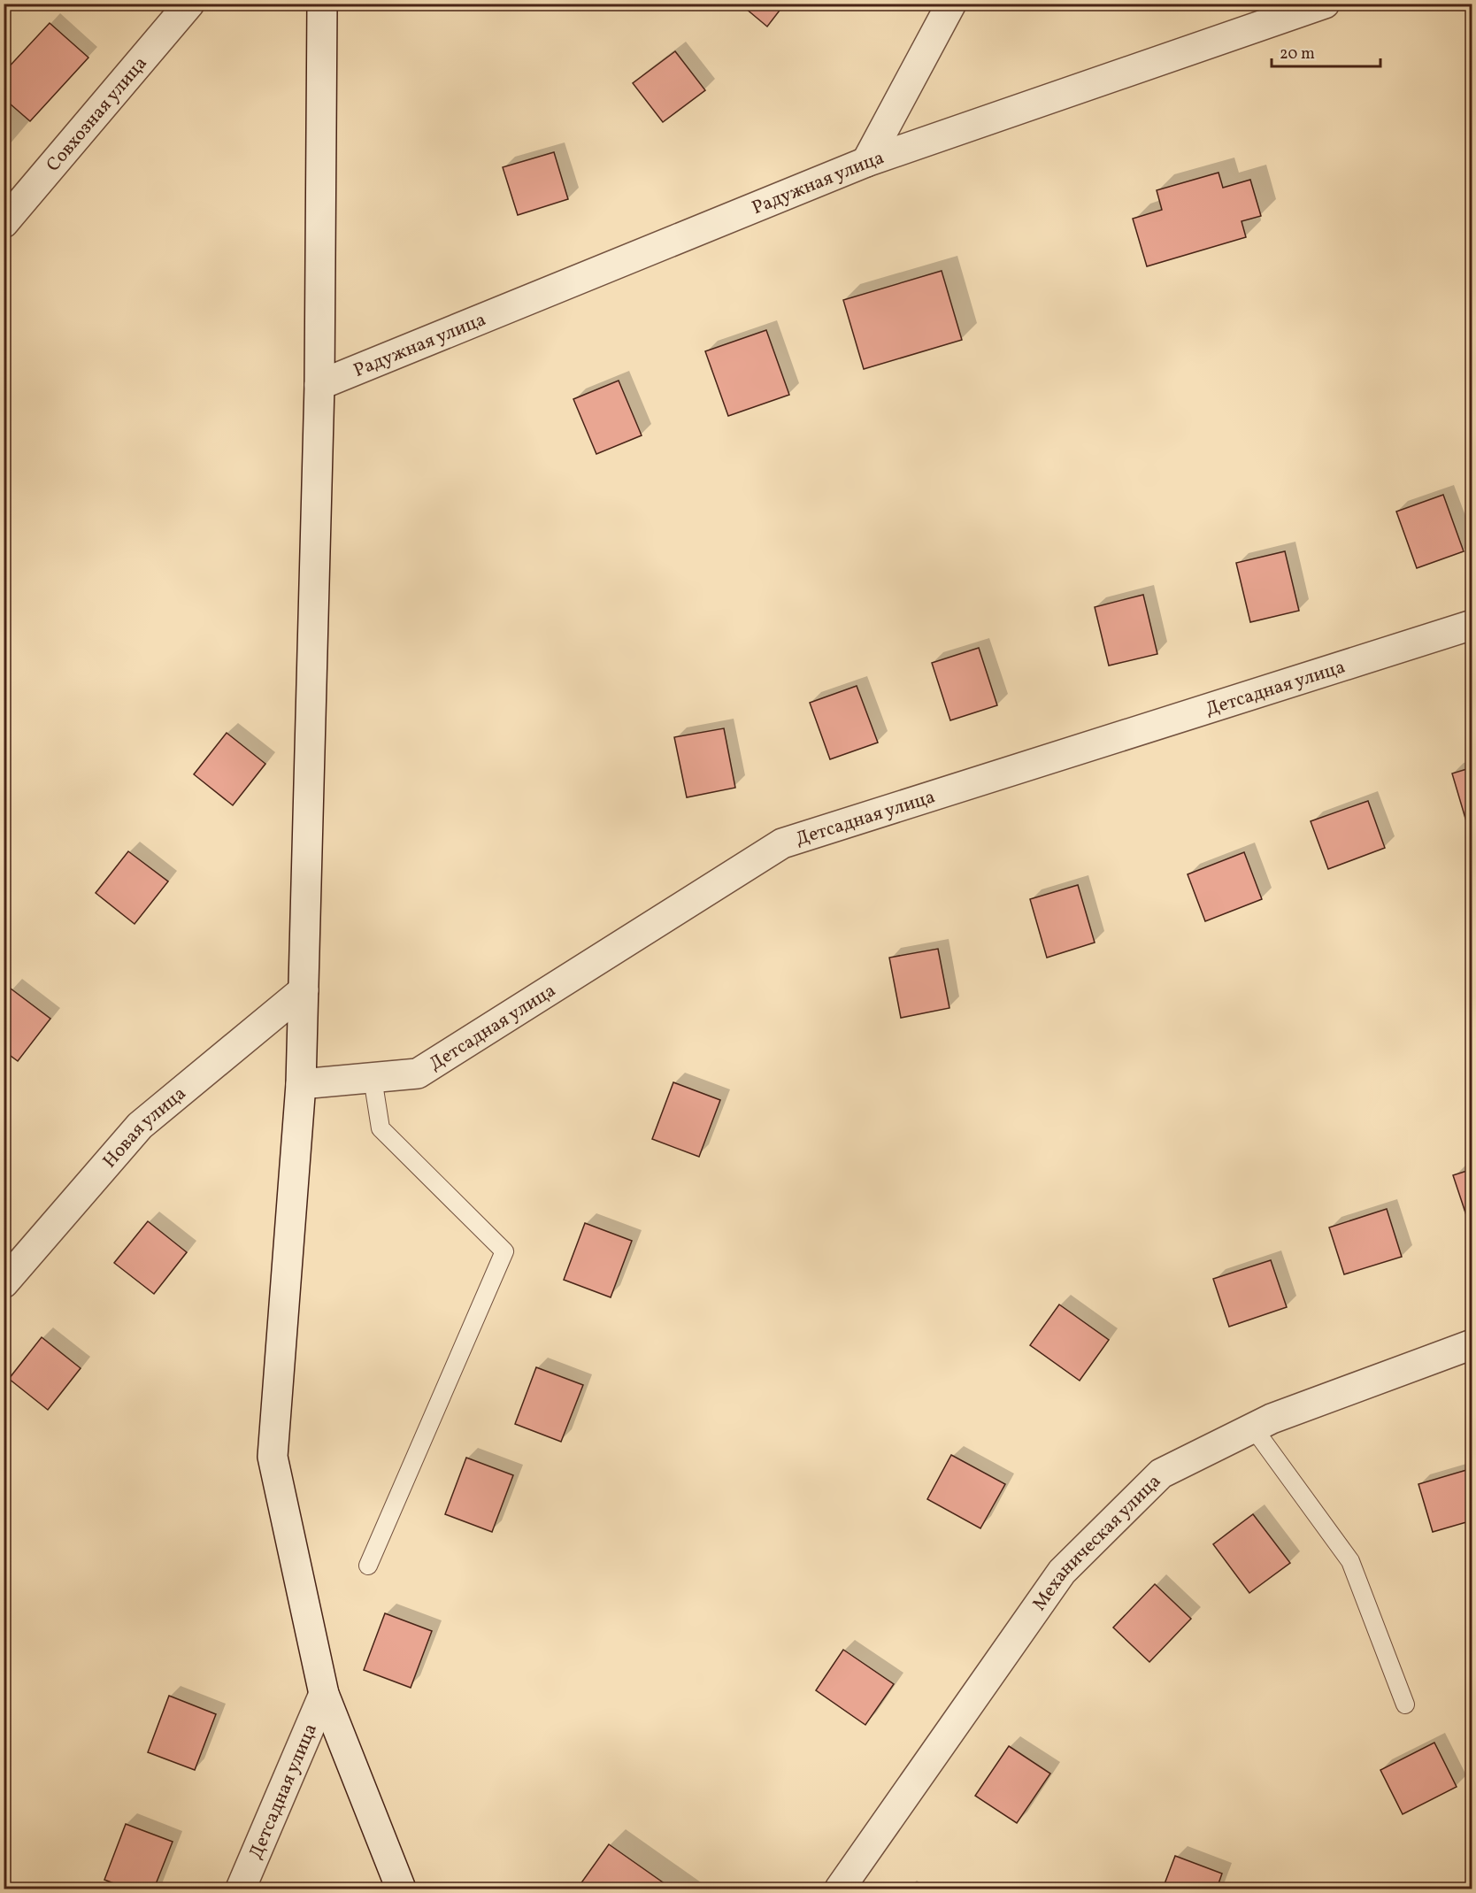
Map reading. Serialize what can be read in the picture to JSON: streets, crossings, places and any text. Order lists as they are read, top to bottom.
{
  "streets": {
    "street": [
      "Совхозная улица",
      "Радужная улица",
      "Детсадная улица",
      "Новая улица",
      "Механическая улица"
    ]
  },
  "scale_bar": "20 m"
}
